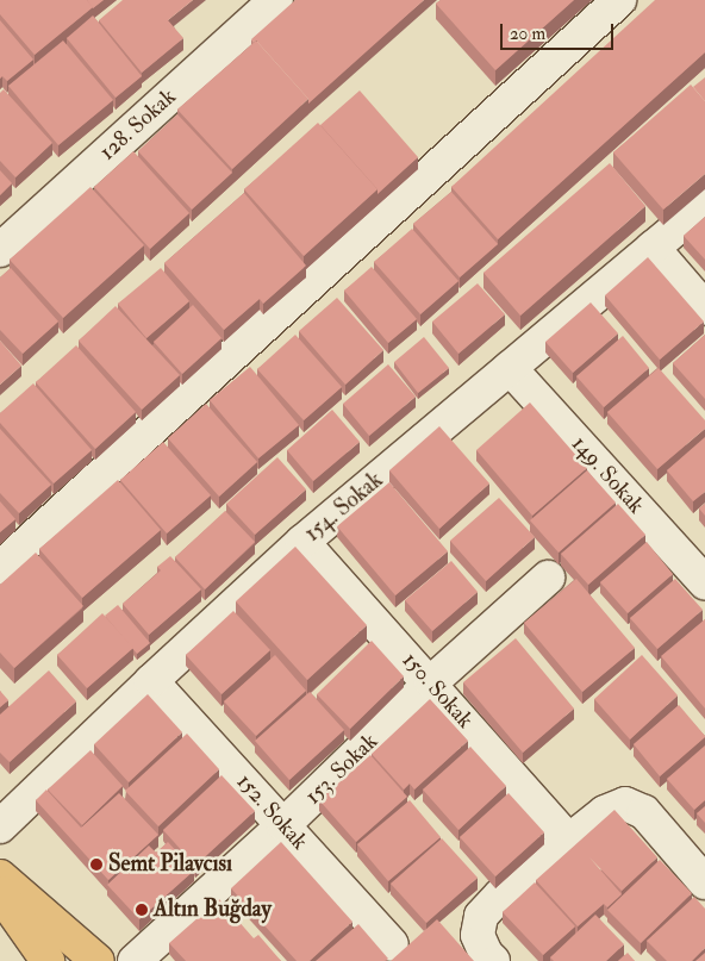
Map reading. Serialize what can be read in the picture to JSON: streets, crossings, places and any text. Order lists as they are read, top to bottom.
{
  "streets": {
    "street": [
      "128. Sokak",
      "149. Sokak",
      "154. Sokak",
      "150. Sokak",
      "153. Sokak",
      "152. Sokak"
    ]
  },
  "crossings": [
    ["149. Sokak", "154. Sokak"],
    ["154. Sokak", "150. Sokak"],
    ["154. Sokak", "152. Sokak"],
    ["150. Sokak", "153. Sokak"],
    ["153. Sokak", "152. Sokak"]
  ],
  "places": ["Semt Pilavcısı", "Altın Buğday"],
  "scale_bar": "20 m"
}
